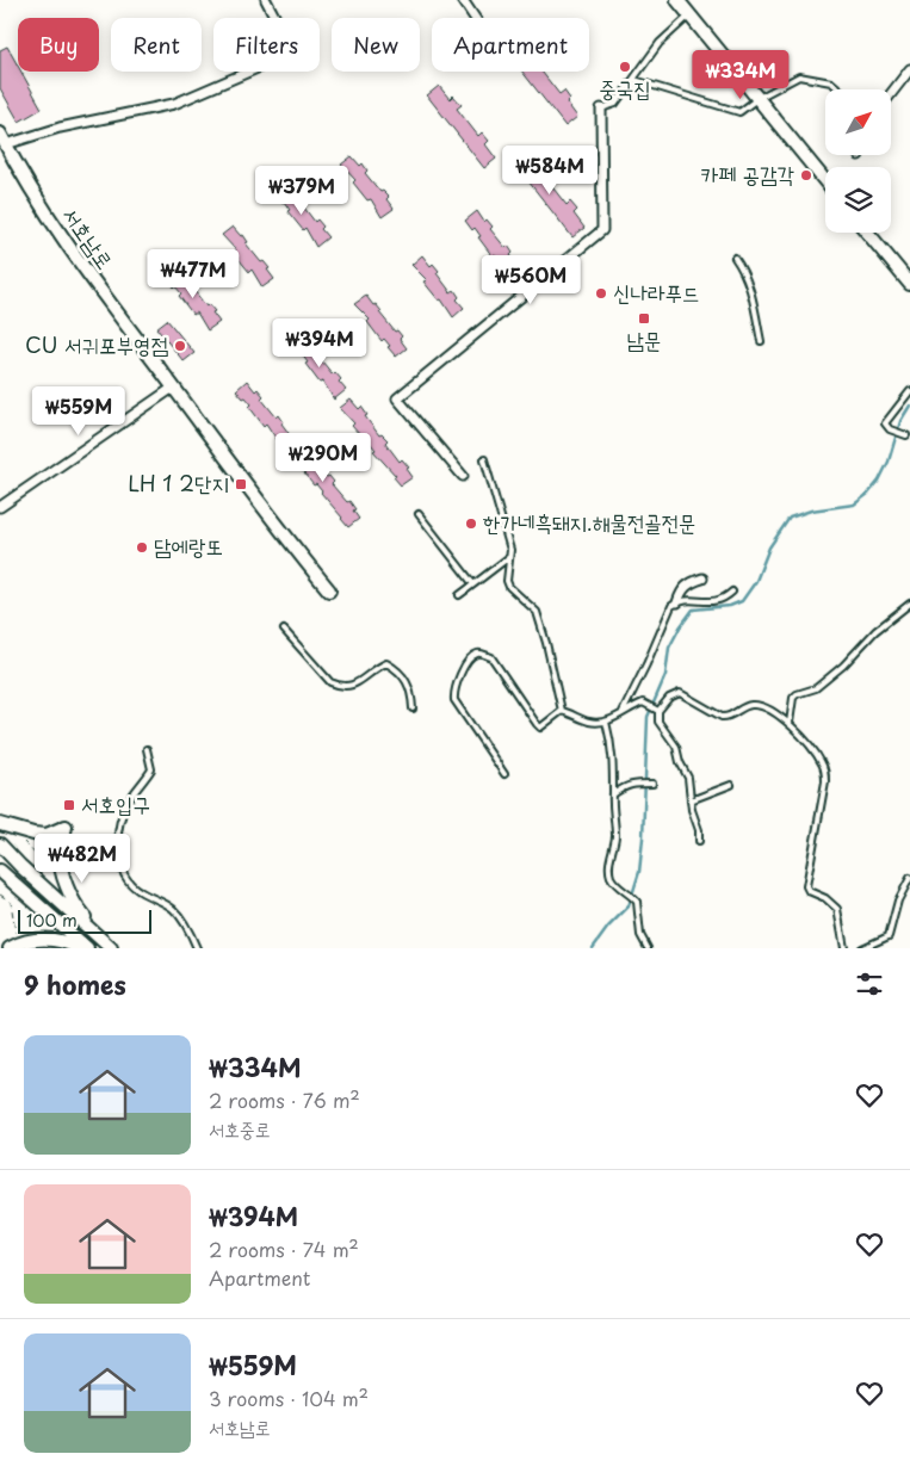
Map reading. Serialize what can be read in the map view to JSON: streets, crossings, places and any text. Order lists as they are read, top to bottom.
{
  "streets": {
    "main road": ["서호남로"]
  },
  "places": {
    "other": [
      "중국집",
      "카페 공감각",
      "신나라푸드",
      "CU 서귀포부영점",
      "한가네흑돼지.해물전골전문",
      "담에랑또"
    ],
    "transit": ["남문", "LH 1 2단지", "서호입구"]
  },
  "scale_bar": "100 m",
  "north": "top right",
  "page": {
    "chip": [
      "Buy",
      "Rent",
      "Filters",
      "New",
      "Apartment"
    ],
    "price": [
      "₩334M",
      "₩584M",
      "₩379M",
      "₩477M",
      "₩560M",
      "₩394M",
      "₩559M",
      "₩290M",
      "₩482M"
    ],
    "scale": "100 m",
    "heading": "9 homes",
    "list": [
      {
        "name": "₩334M",
        "note": "2 rooms · 76 m² · 서호중로"
      },
      {
        "name": "₩394M",
        "note": "2 rooms · 74 m² · Apartment"
      },
      {
        "name": "₩559M",
        "note": "3 rooms · 104 m² · 서호남로"
      }
    ]
  }
}
